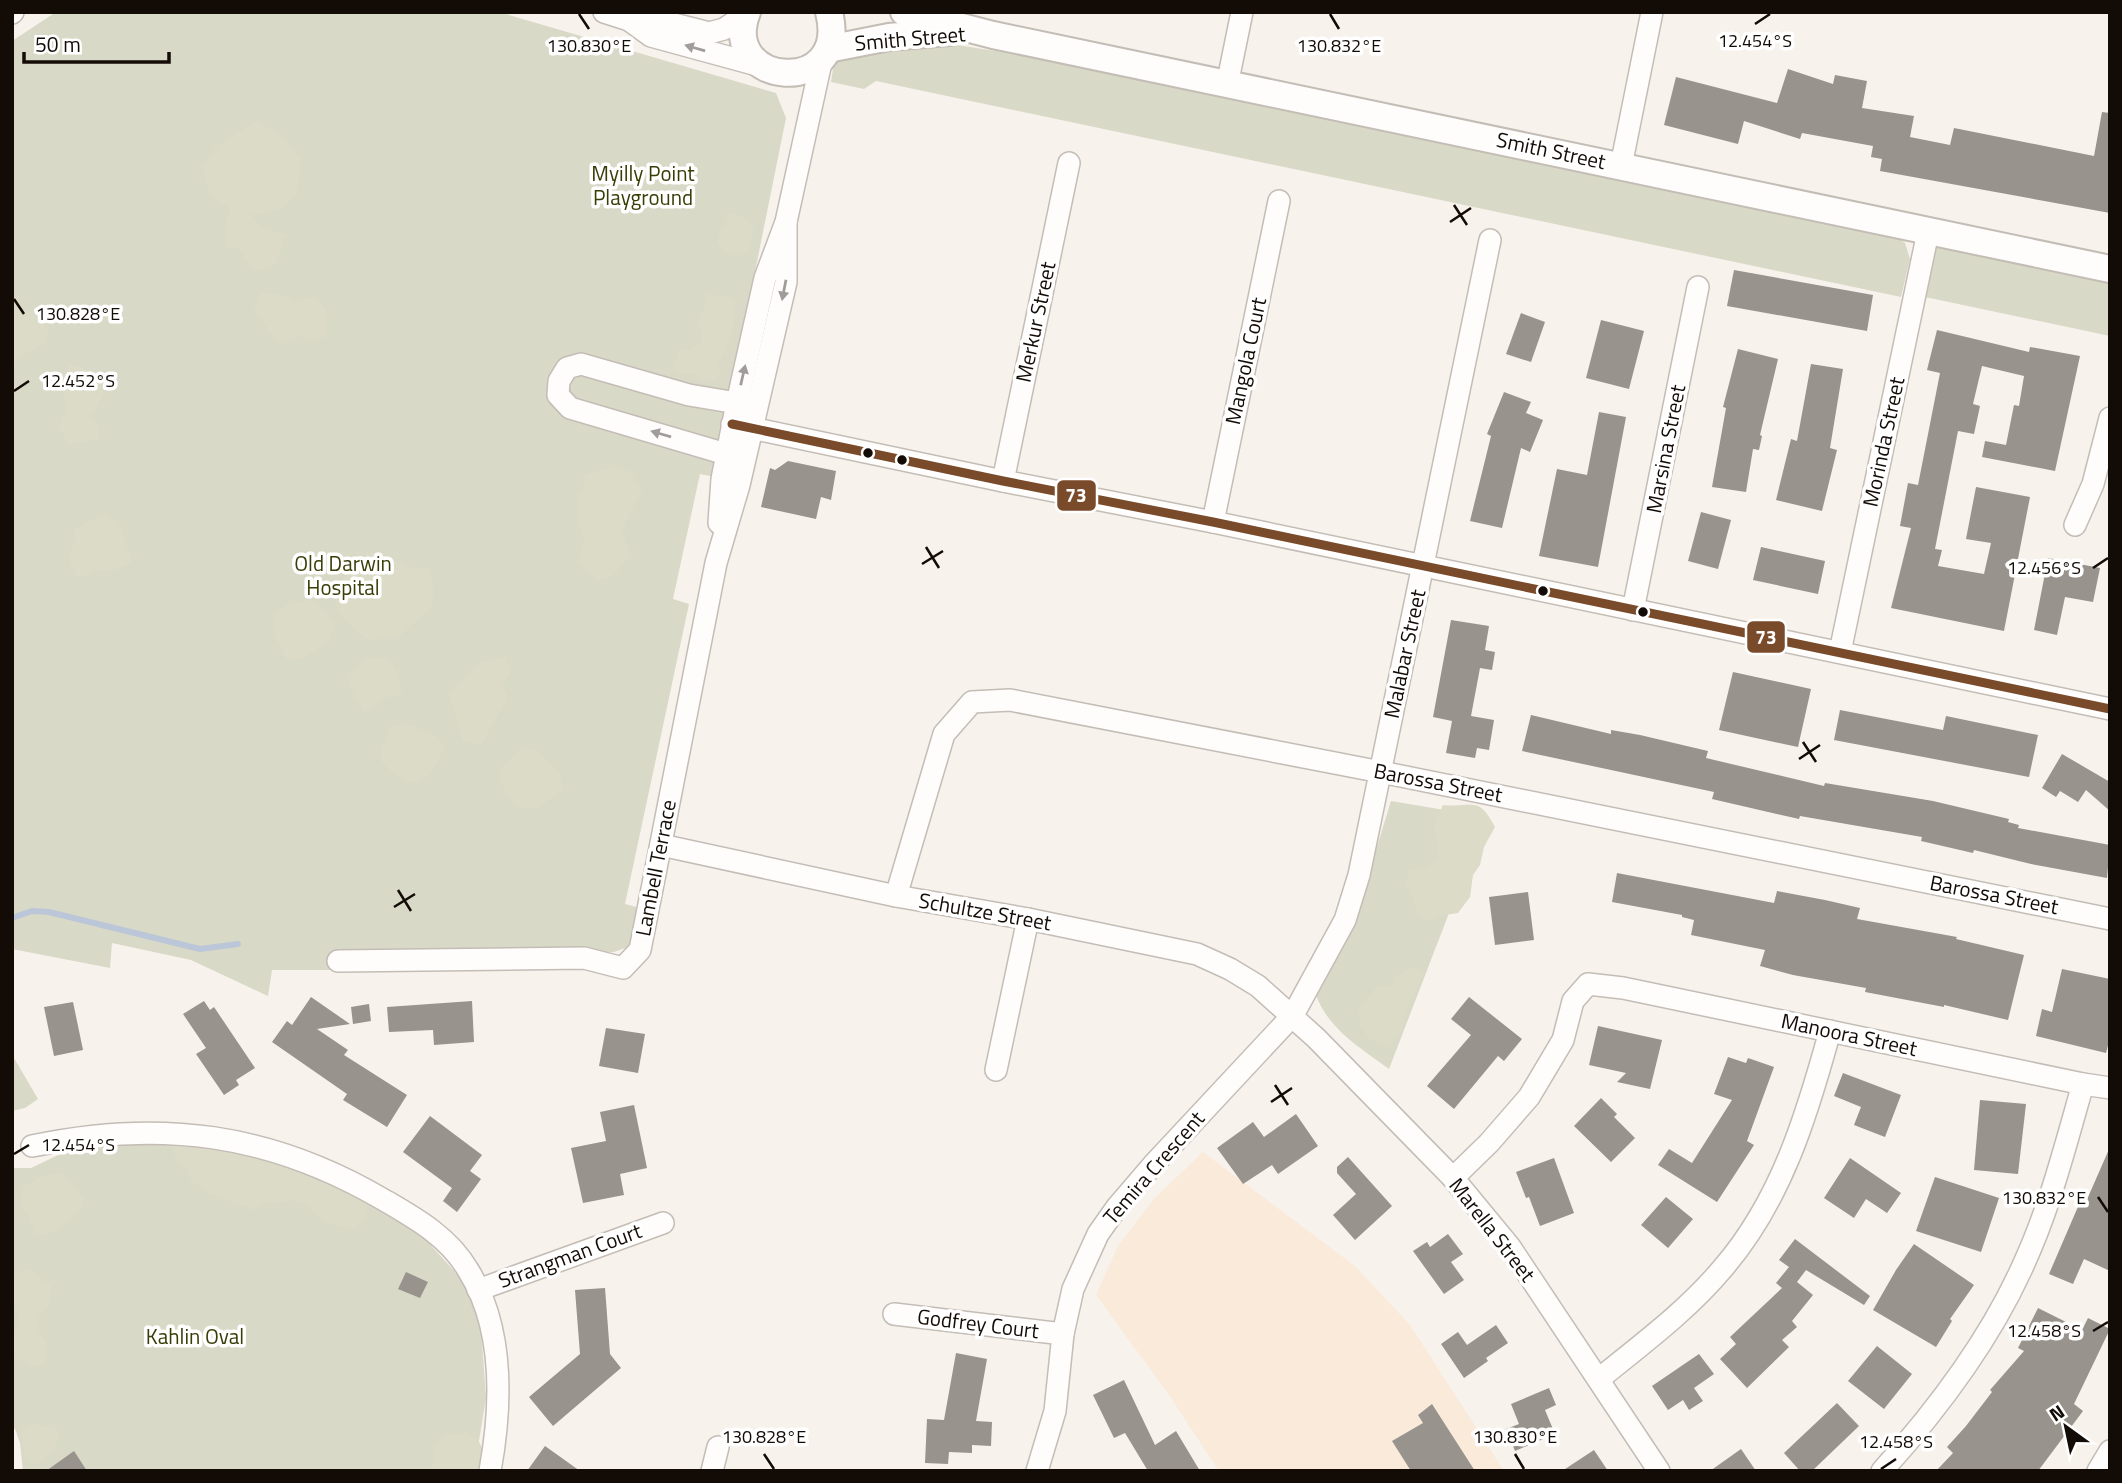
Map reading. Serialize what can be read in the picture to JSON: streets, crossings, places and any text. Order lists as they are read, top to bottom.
{
  "streets": {
    "street": [
      "Smith Street",
      "Merkur Street",
      "Mangola Court",
      "Morinda Street",
      "Marsina Street",
      "Malabar Street",
      "Barossa Street",
      "Lambell Terrace",
      "Schultze Street",
      "Manoora Street",
      "Temira Crescent",
      "Marella Street",
      "Strangman Court",
      "Godfrey Court"
    ]
  },
  "crossings": [
    ["Smith Street", "Morinda Street"],
    ["Smith Street", "Lambell Terrace"],
    ["Malabar Street", "Barossa Street"],
    ["Malabar Street", "Schultze Street"],
    ["Malabar Street", "Temira Crescent"],
    ["Malabar Street", "Marella Street"],
    ["Barossa Street", "Schultze Street"],
    ["Lambell Terrace", "Schultze Street"],
    ["Schultze Street", "Temira Crescent"],
    ["Schultze Street", "Marella Street"],
    ["Manoora Street", "Marella Street"],
    ["Temira Crescent", "Marella Street"],
    ["Temira Crescent", "Godfrey Court"]
  ],
  "parks": ["Myilly Point Playground", "Old Darwin Hospital", "Kahlin Oval"],
  "lines": ["transit line 73"],
  "scale_bar": "50 m",
  "north": "top left",
  "coordinates": [
    "12.454°S",
    "130.830°E",
    "130.832°E",
    "130.828°E",
    "12.452°S",
    "12.456°S",
    "12.458°S"
  ]
}
